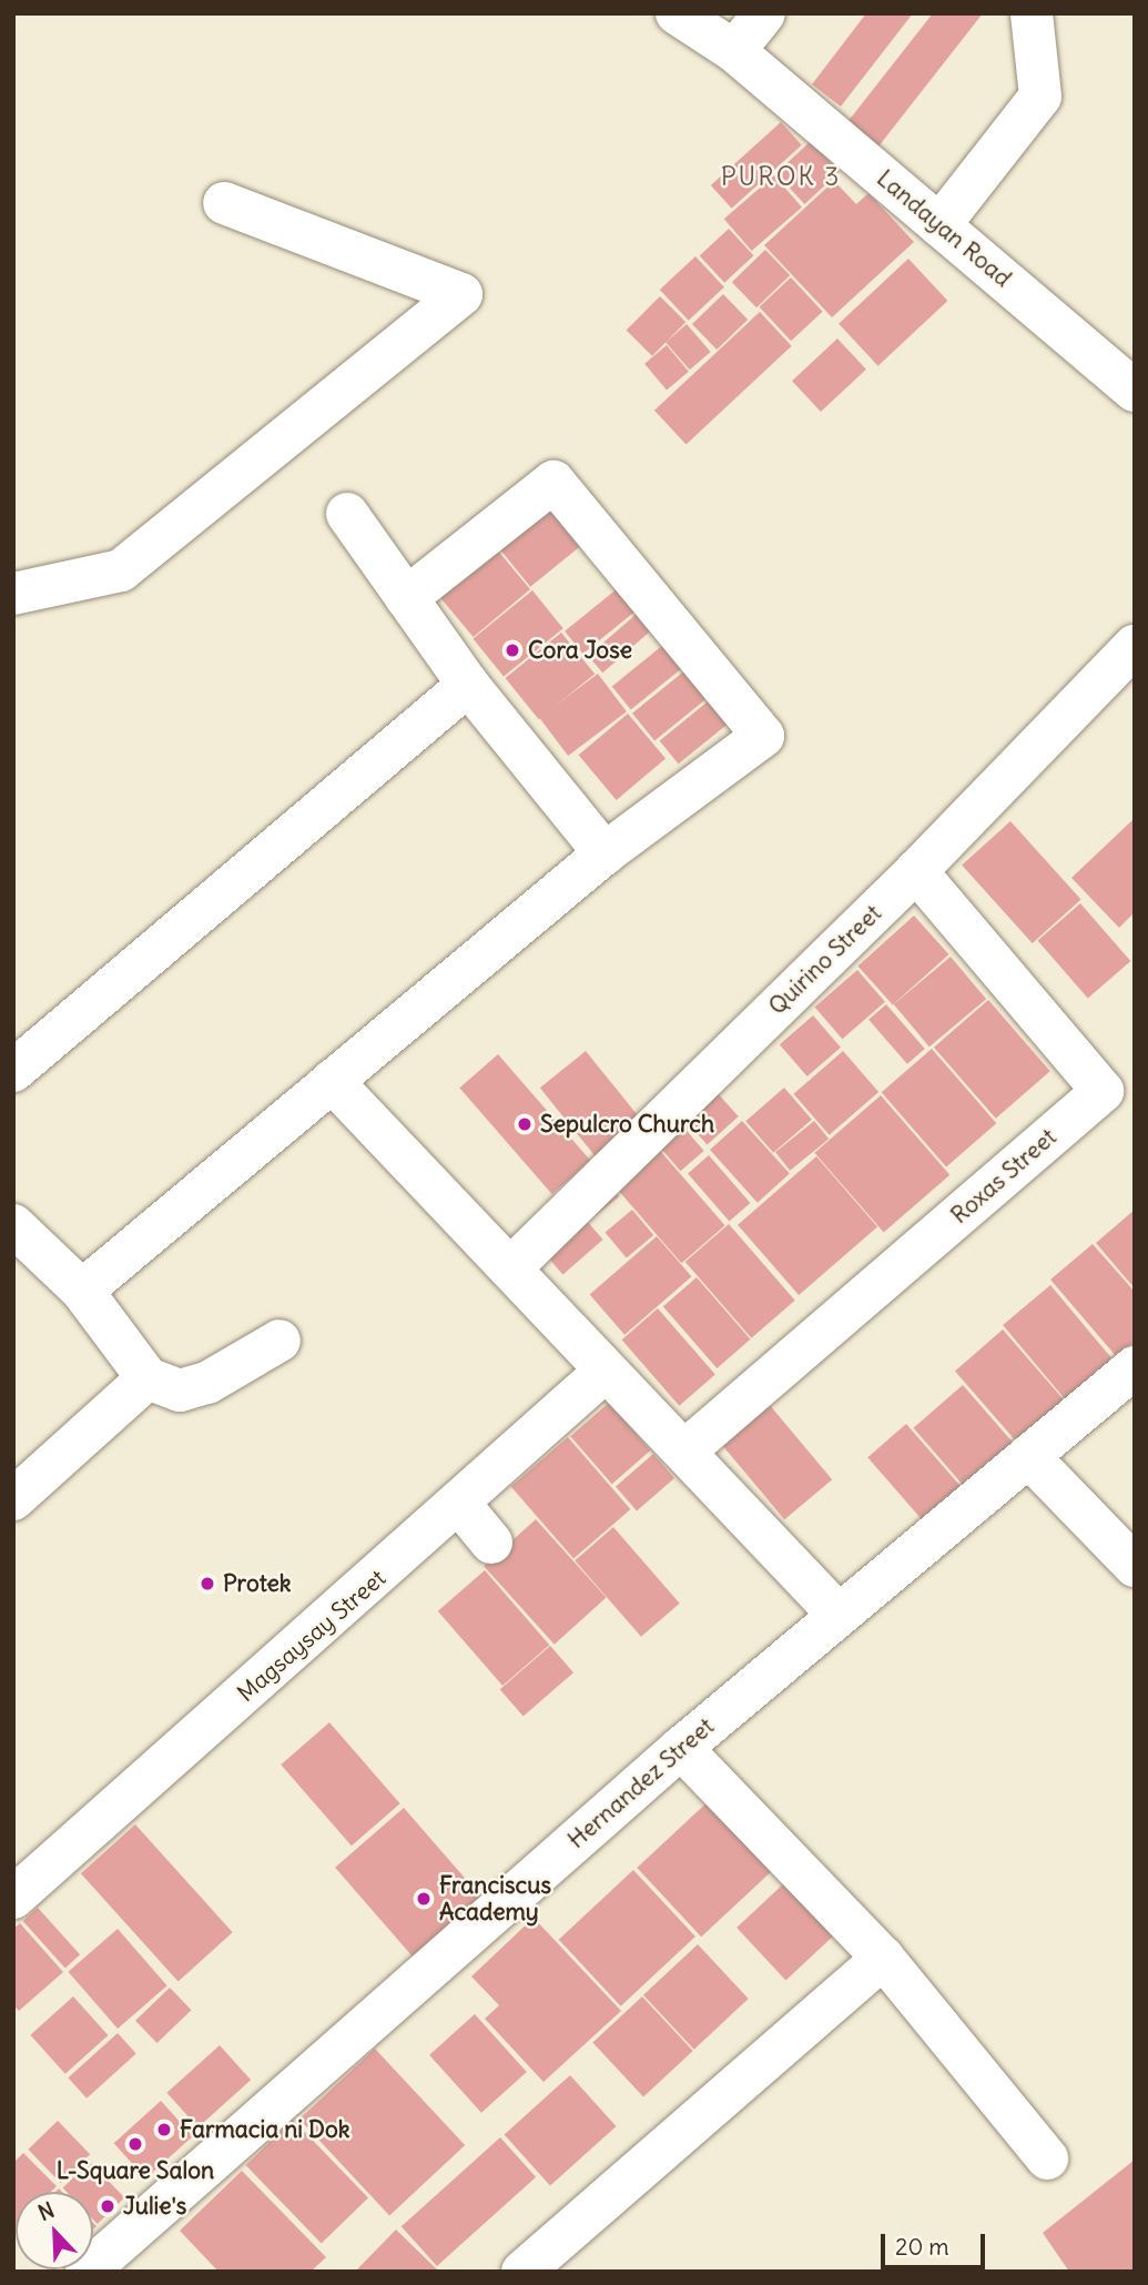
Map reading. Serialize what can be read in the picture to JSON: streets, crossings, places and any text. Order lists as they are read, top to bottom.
{
  "streets": {
    "street": [
      "Landayan Road",
      "Quirino Street",
      "Roxas Street",
      "Magsaysay Street",
      "Hernandez Street"
    ]
  },
  "crossings": [
    ["Quirino Street", "Roxas Street"]
  ],
  "districts": ["PUROK 3"],
  "places": [
    "Cora Jose",
    "Sepulcro Church",
    "Protek",
    "Franciscus Academy",
    "Farmacia ni Dok",
    "L-Square Salon",
    "Julie's"
  ],
  "scale_bar": "20 m",
  "north": "top left"
}
